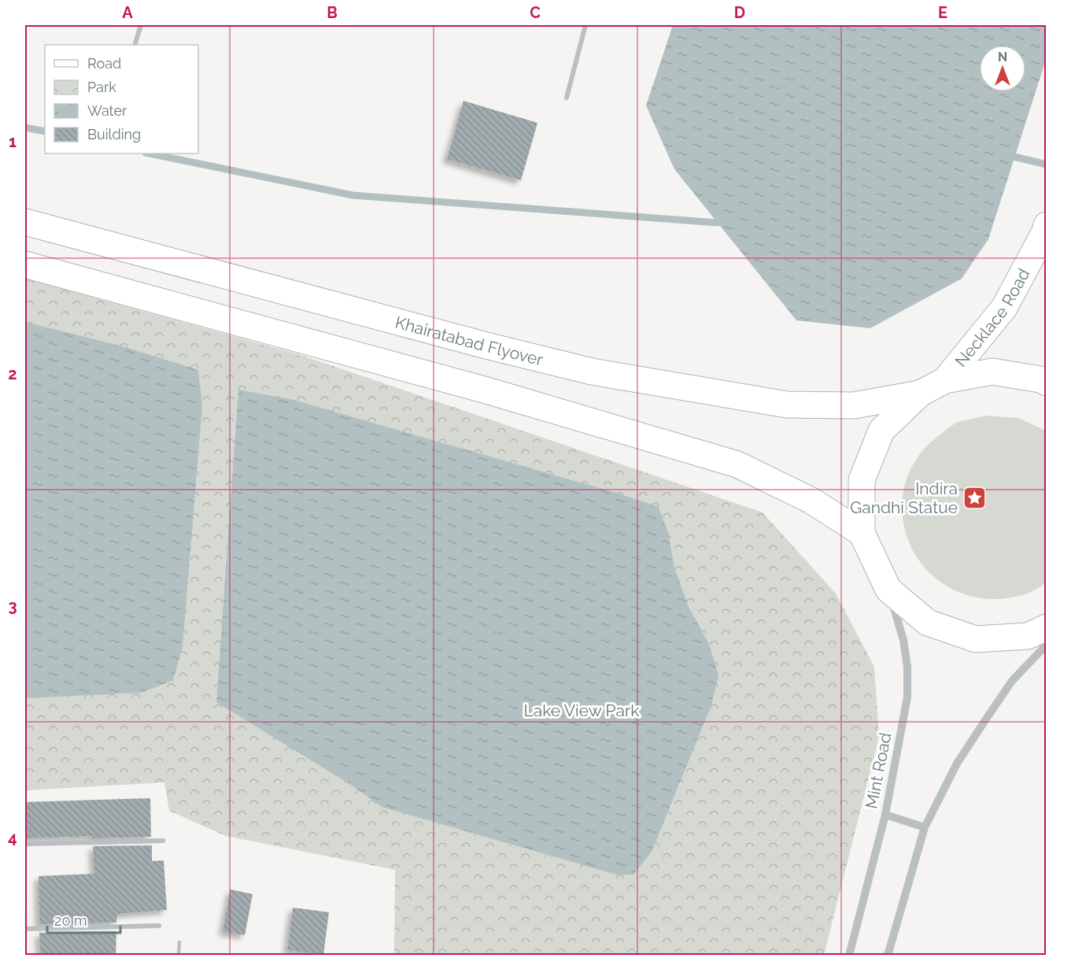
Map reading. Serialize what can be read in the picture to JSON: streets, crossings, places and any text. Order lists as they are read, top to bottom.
{
  "streets": {
    "main road": ["Necklace Road", "Khairatabad Flyover"],
    "street": ["Mint Road"]
  },
  "parks": ["Lake View Park"],
  "places": {
    "place": ["Indira Gandhi Statue"]
  },
  "legend": [
    "Road",
    "Park",
    "Water",
    "Building"
  ],
  "scale_bar": "20 m",
  "north": "top",
  "grid": {
    "columns": [
      "A",
      "B",
      "C",
      "D",
      "E"
    ],
    "rows": [
      "1",
      "2",
      "3",
      "4"
    ]
  }
}
